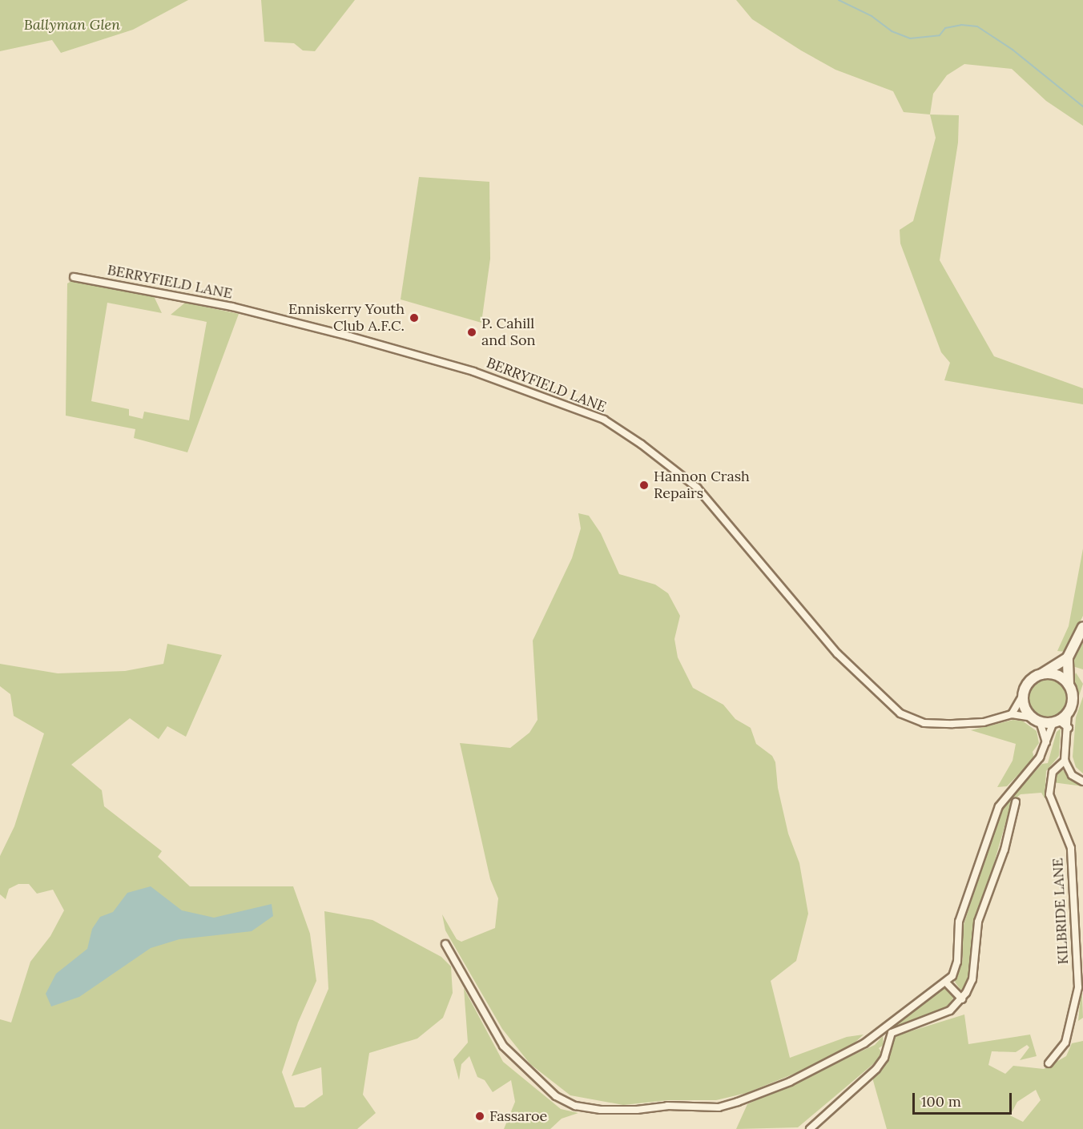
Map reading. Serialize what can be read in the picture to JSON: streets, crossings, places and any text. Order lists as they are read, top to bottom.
{
  "streets": {
    "street": ["BERRYFIELD LANE", "KILBRIDE LANE"]
  },
  "parks": ["Ballyman Glen"],
  "places": [
    "Enniskerry Youth Club A.F.C.",
    "P. Cahill and Son",
    "Hannon Crash Repairs",
    "Fassaroe"
  ],
  "scale_bar": "100 m"
}
